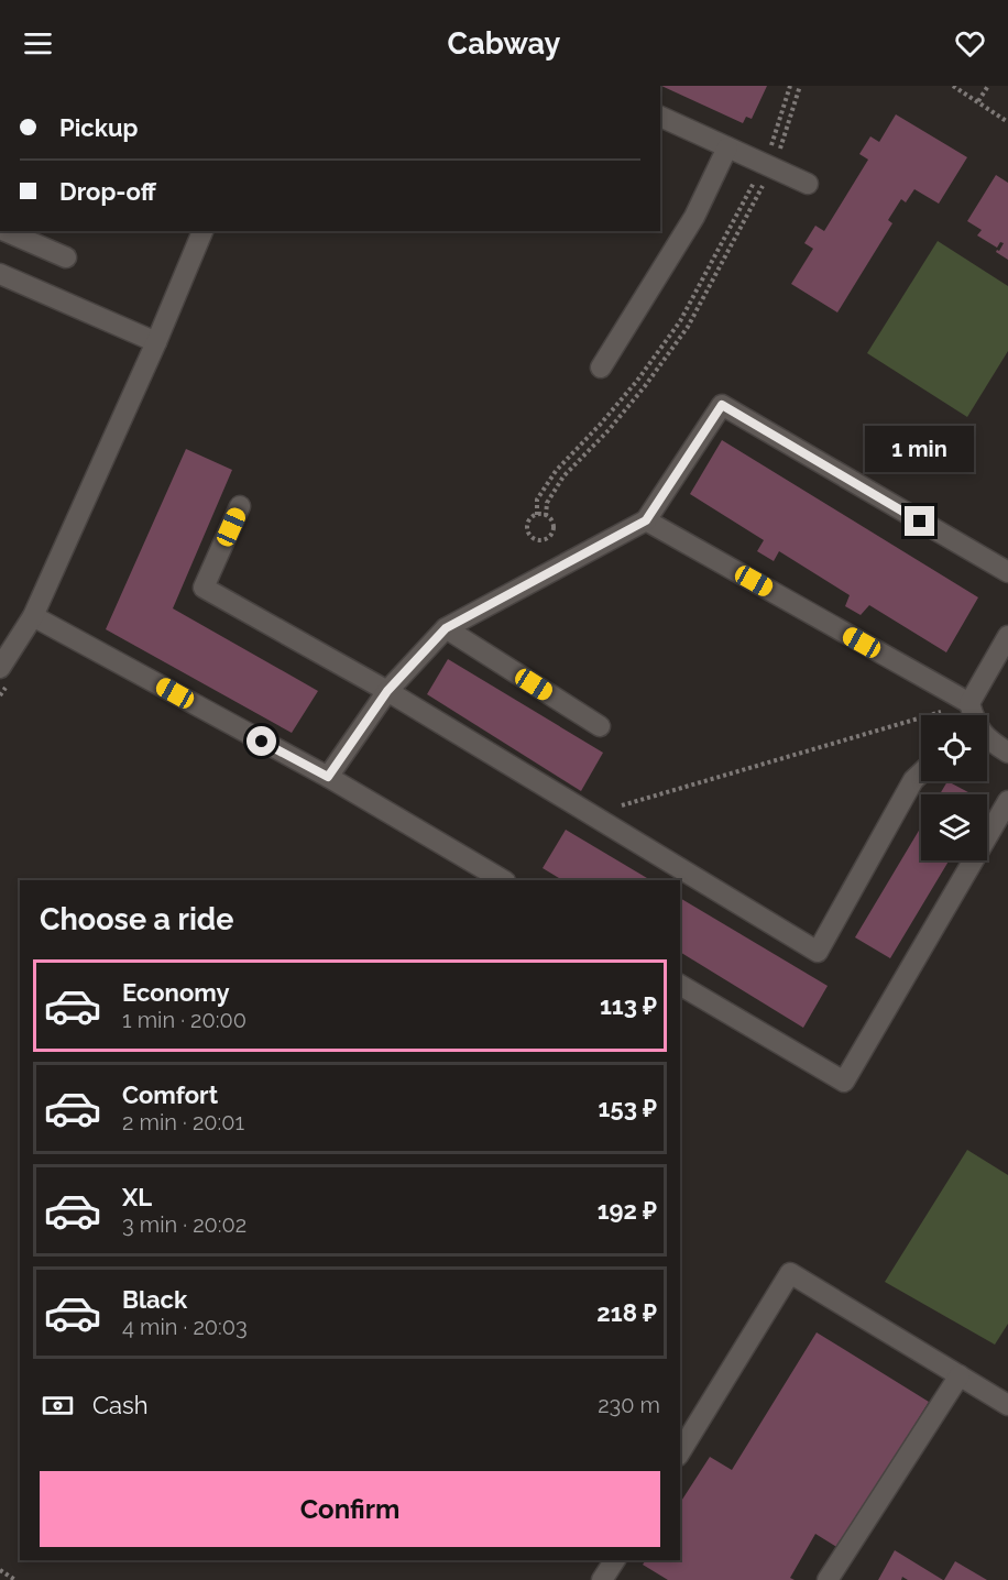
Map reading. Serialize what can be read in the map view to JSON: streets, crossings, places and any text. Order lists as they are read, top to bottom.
{
  "page": {
    "header": "Cabway",
    "banner": ["Pickup", "Drop-off"],
    "bubble": "1 min",
    "heading": "Choose a ride",
    "list": [
      {
        "name": "Economy",
        "note": "1 min · 20:00",
        "value": "113 ₽"
      },
      {
        "name": "Comfort",
        "note": "2 min · 20:01",
        "value": "153 ₽"
      },
      {
        "name": "XL",
        "note": "3 min · 20:02",
        "value": "192 ₽"
      },
      {
        "name": "Black",
        "note": "4 min · 20:03",
        "value": "218 ₽"
      }
    ],
    "pay": ["Cash", "230 m"],
    "buttons": "Confirm"
  }
}
